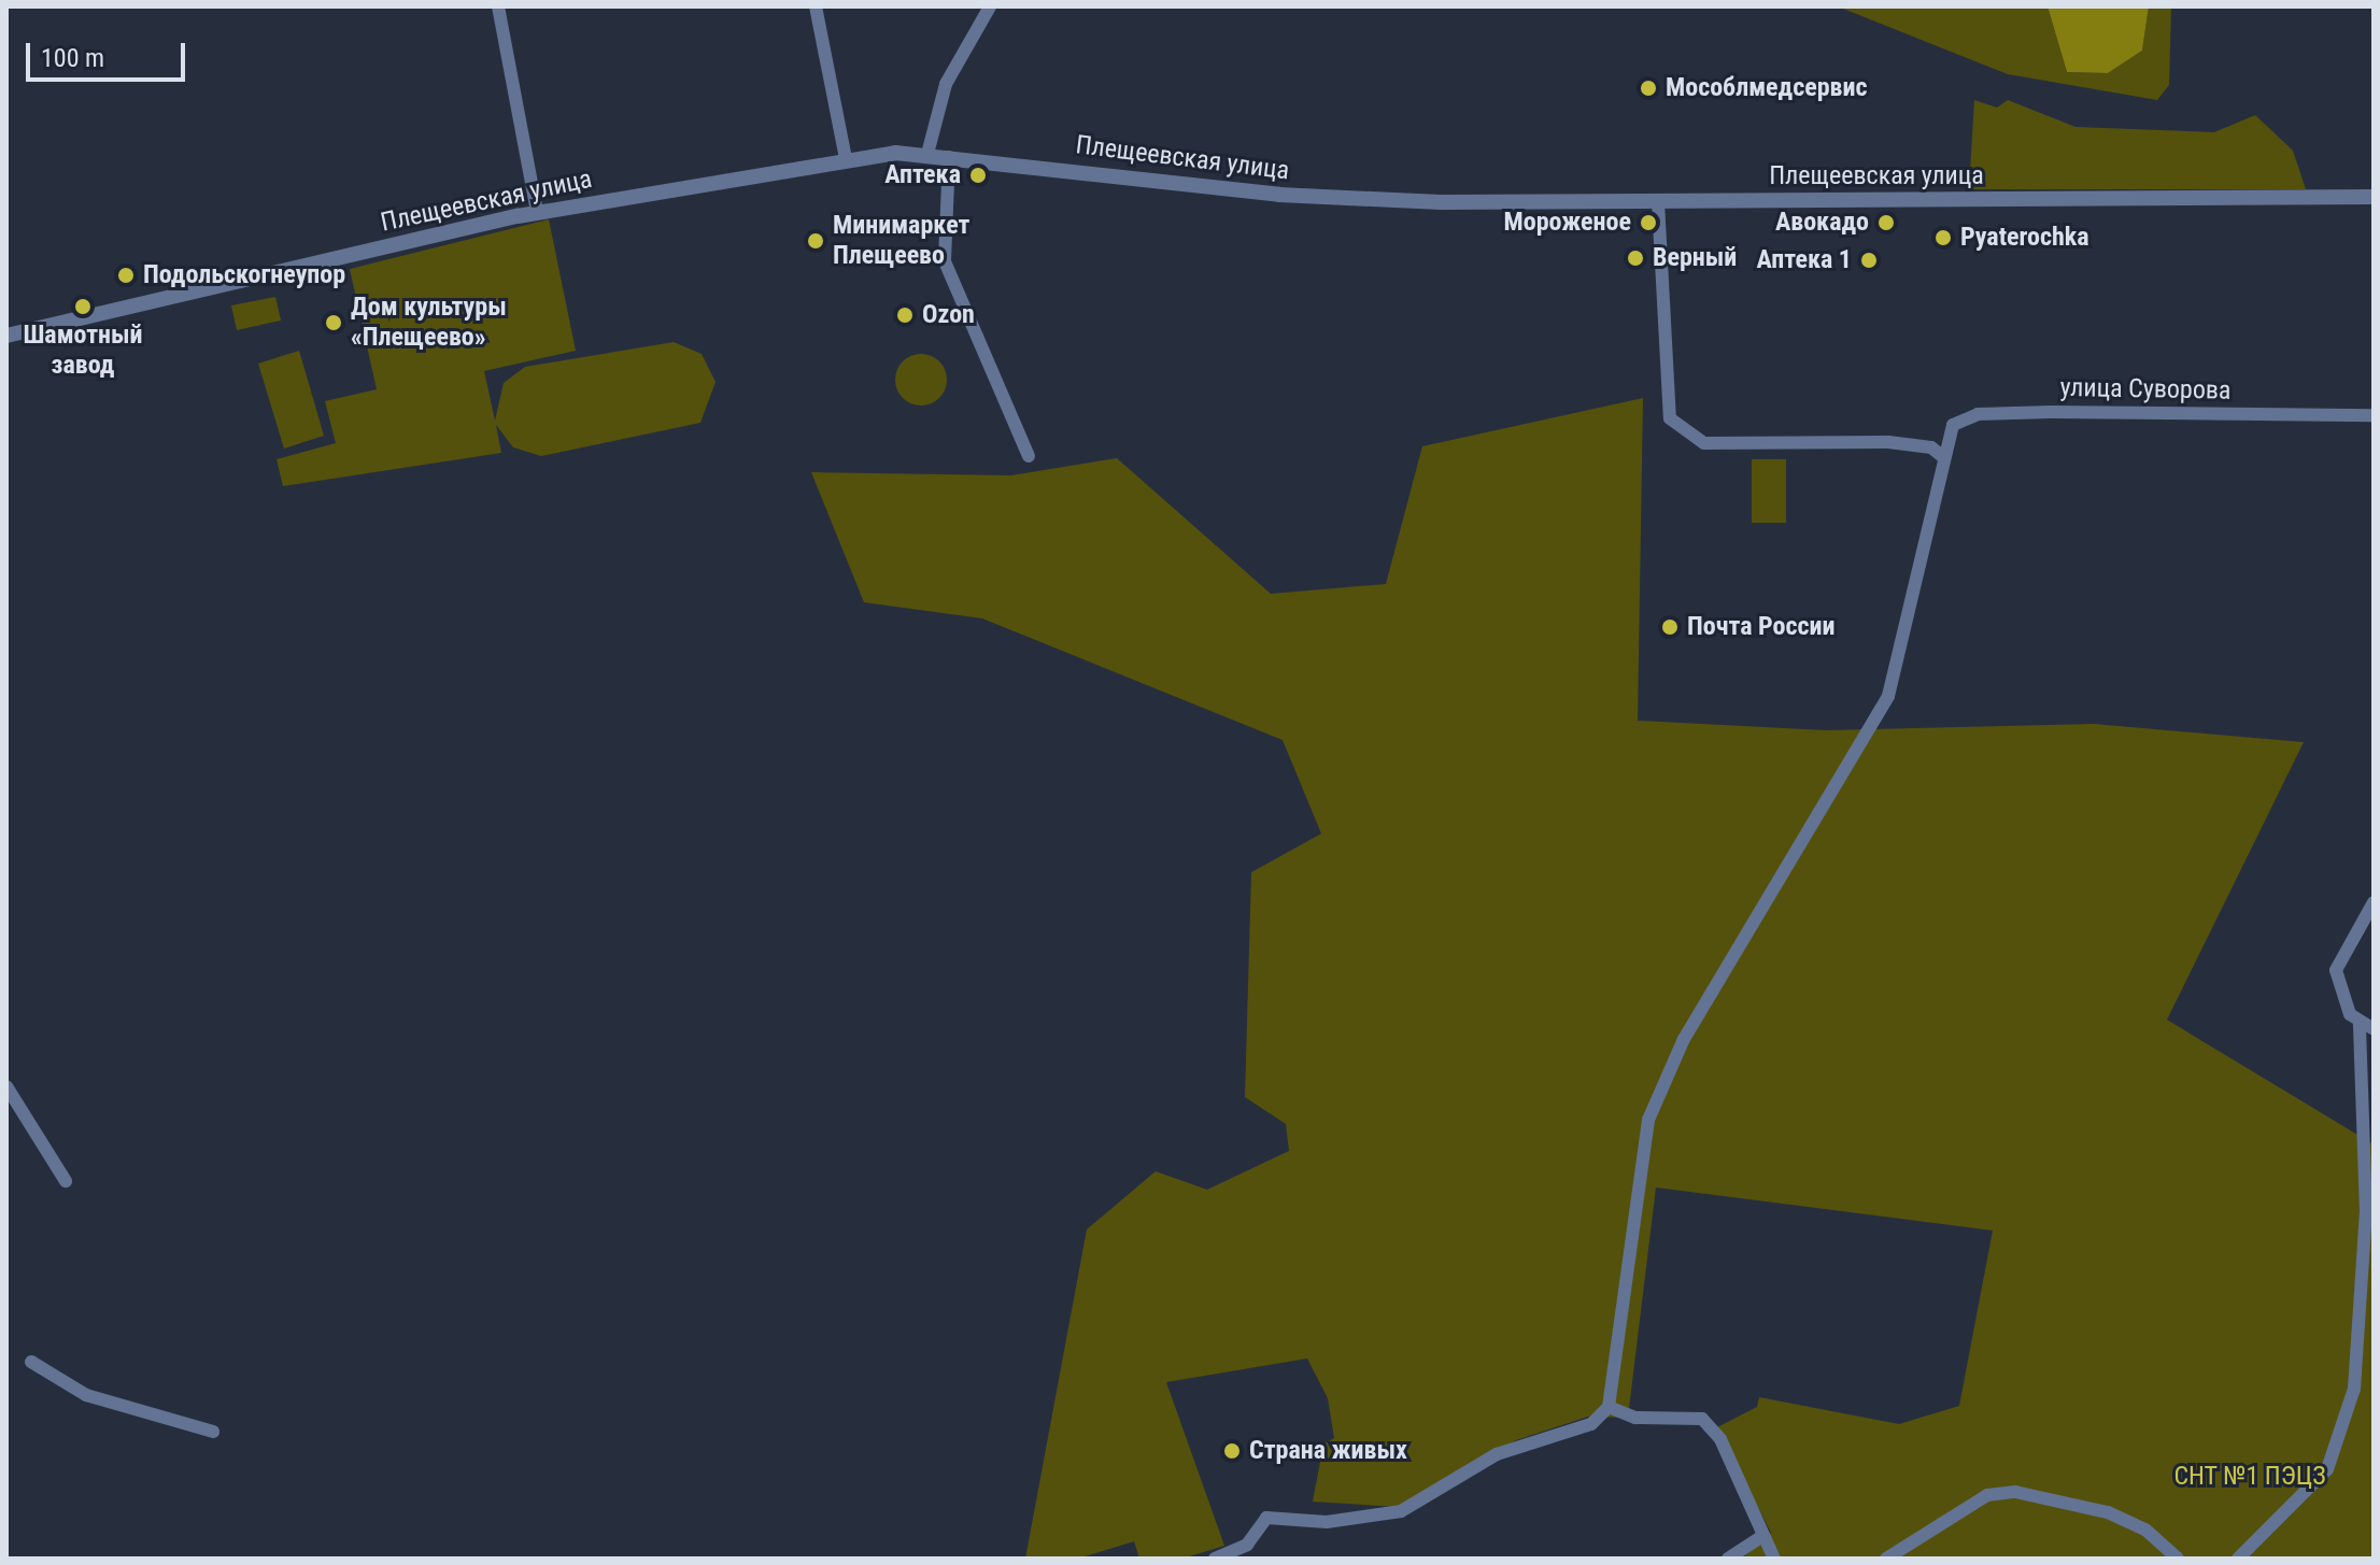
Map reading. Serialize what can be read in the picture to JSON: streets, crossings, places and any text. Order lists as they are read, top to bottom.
{
  "streets": {
    "street": ["Плещеевская улица", "улица Суворова"]
  },
  "parks": ["СНТ №1 ПЭЦЗ"],
  "places": [
    "Мособлмедсервис",
    "Аптека",
    "Мороженое",
    "Авокадо",
    "Pyaterochka",
    "Минимаркет Плещеево",
    "Верный",
    "Аптека 1",
    "Подольскогнеупор",
    "Шамотный завод",
    "Ozon",
    "Дом культуры «Плещеево»",
    "Почта России",
    "Страна живых"
  ],
  "scale_bar": "100 m"
}
